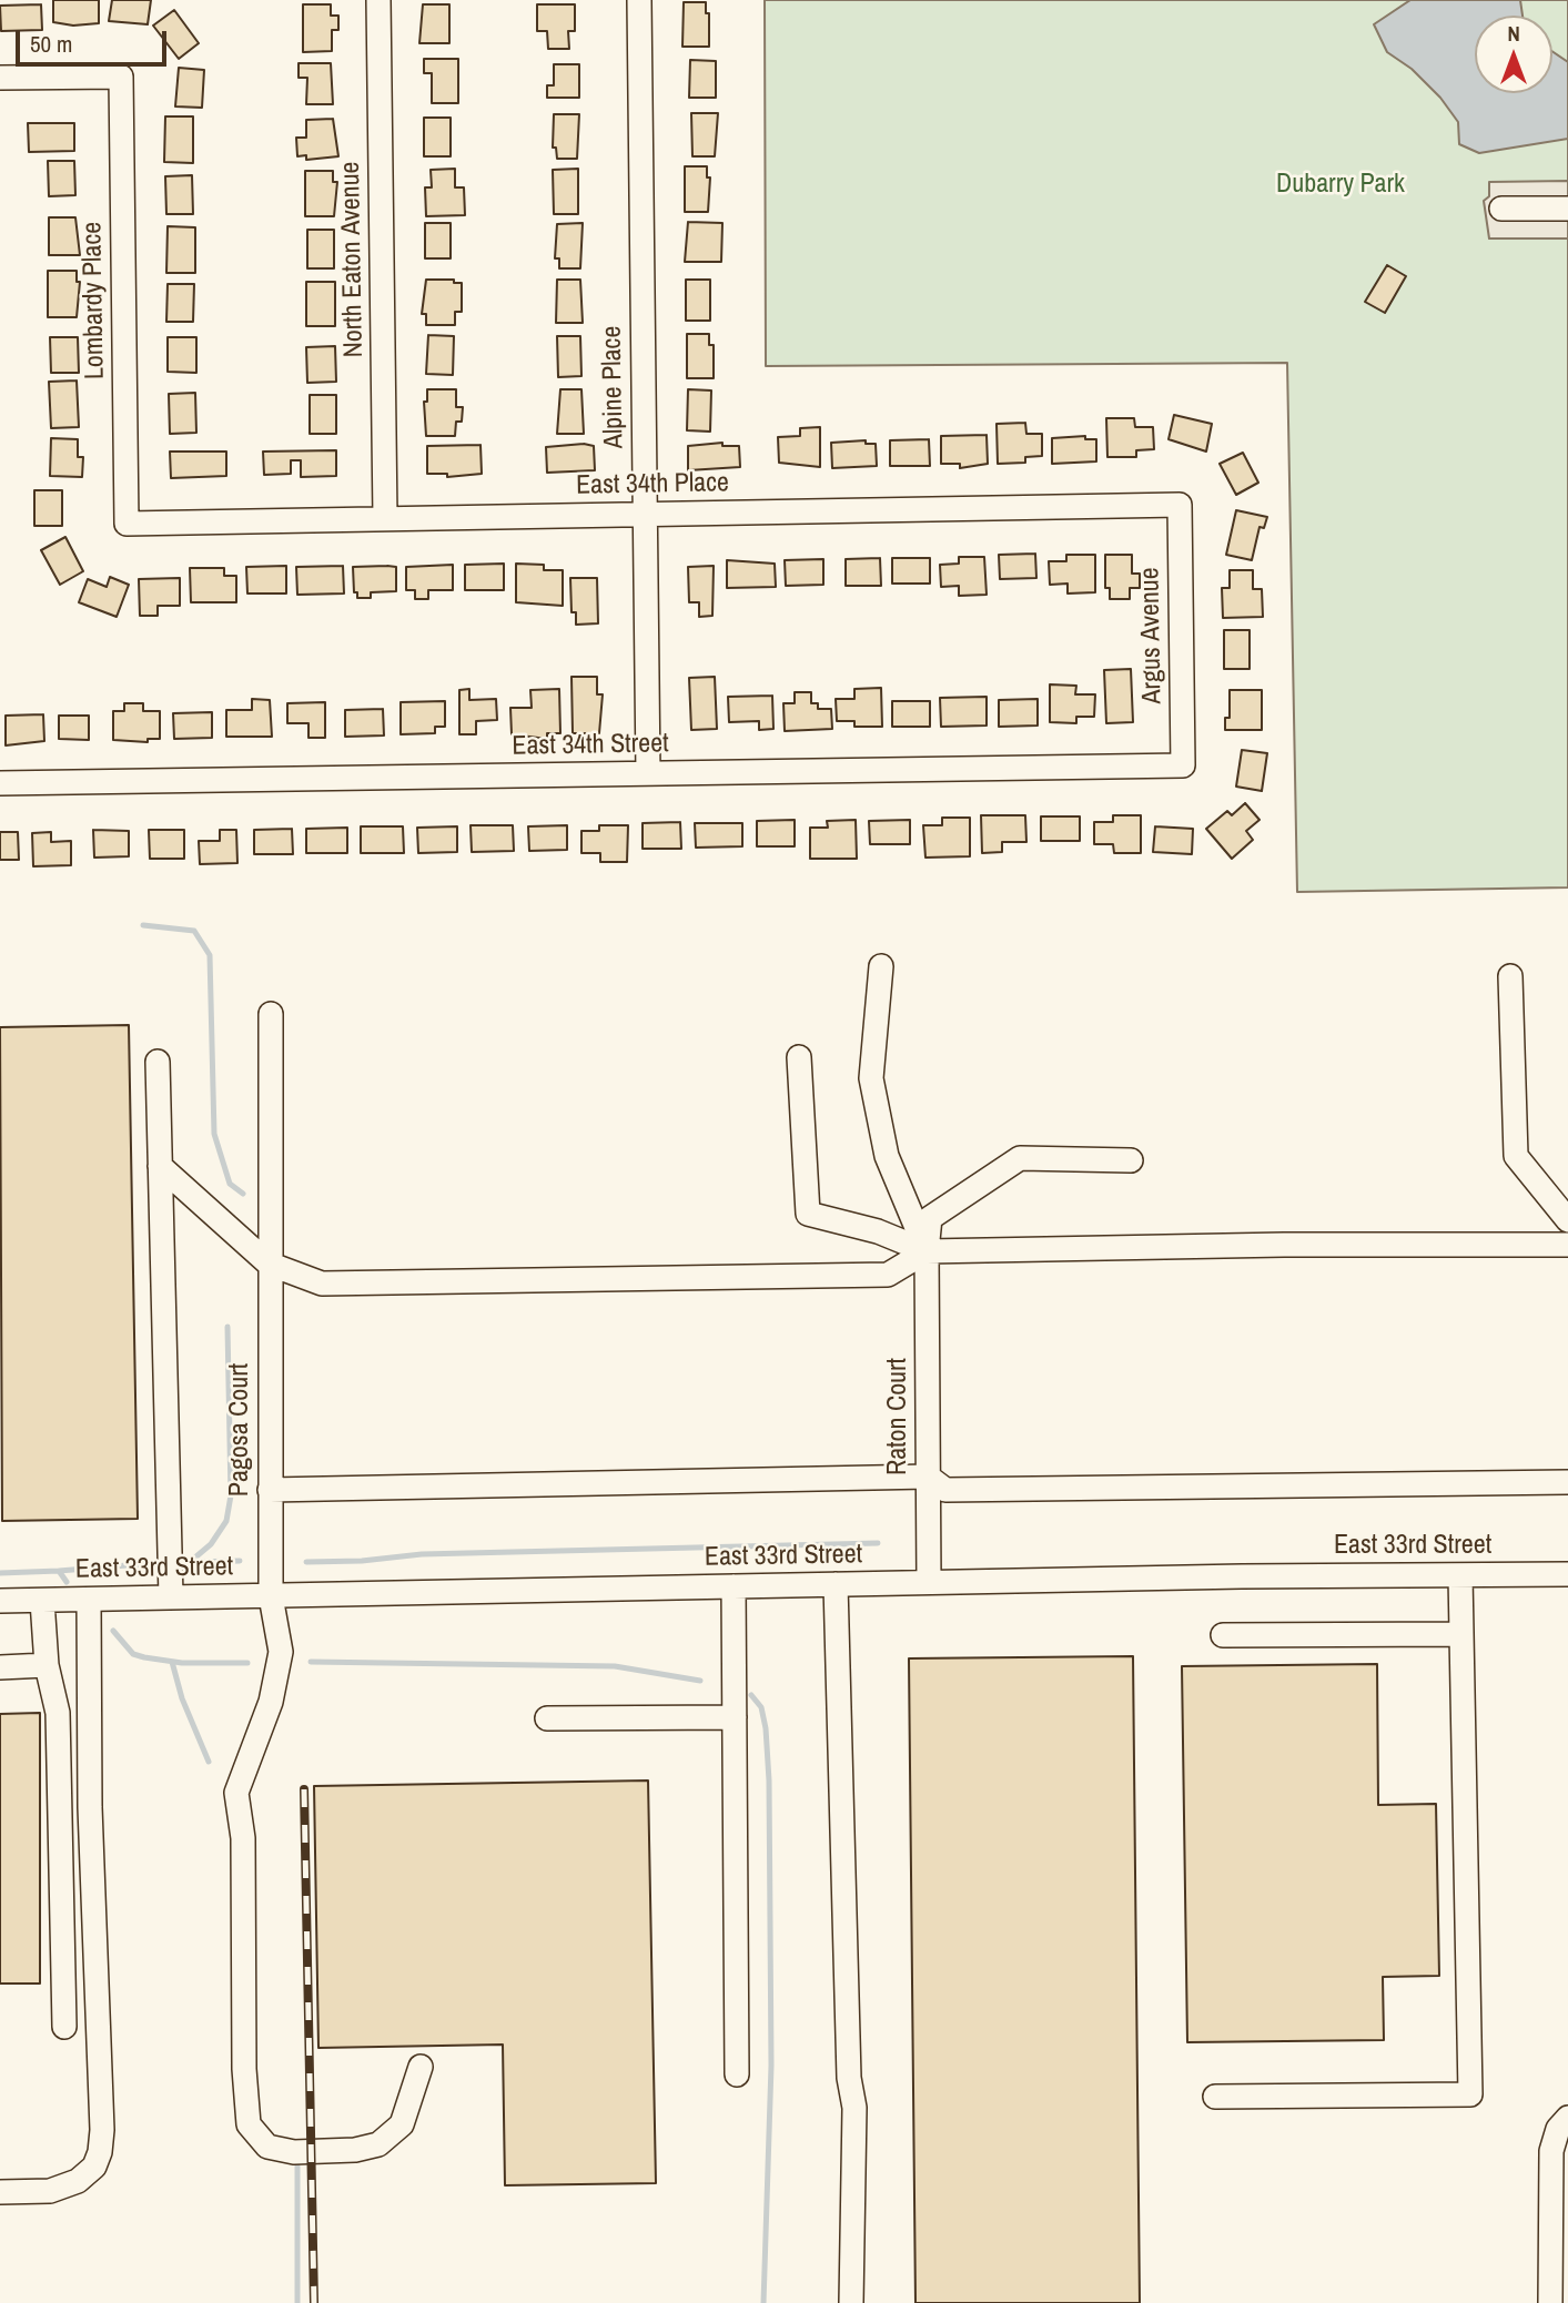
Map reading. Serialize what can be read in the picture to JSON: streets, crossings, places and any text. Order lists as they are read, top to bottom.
{
  "streets": {
    "street": [
      "North Eaton Avenue",
      "Lombardy Place",
      "Alpine Place",
      "East 34th Place",
      "Argus Avenue",
      "East 34th Street",
      "Raton Court",
      "Pagosa Court",
      "East 33rd Street"
    ]
  },
  "crossings": [
    ["North Eaton Avenue", "East 34th Place"],
    ["Lombardy Place", "East 34th Place"],
    ["Alpine Place", "East 34th Place"],
    ["Alpine Place", "East 34th Street"],
    ["East 34th Place", "Argus Avenue"],
    ["Argus Avenue", "East 34th Street"],
    ["Raton Court", "East 33rd Street"],
    ["Pagosa Court", "East 33rd Street"]
  ],
  "parks": ["Dubarry Park"],
  "scale_bar": "50 m",
  "north": "top"
}
